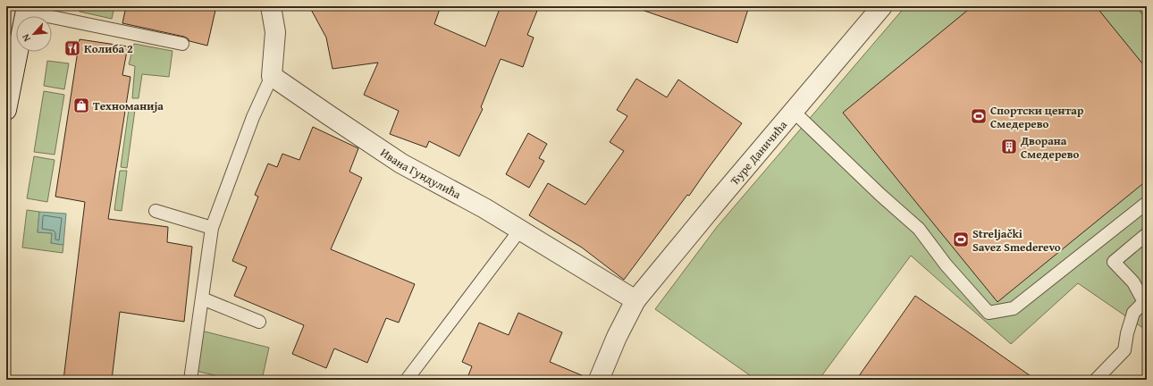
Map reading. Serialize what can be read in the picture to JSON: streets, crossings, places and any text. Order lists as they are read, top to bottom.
{
  "streets": {
    "street": ["Ђуре Даничића", "Ивана Гундулића"]
  },
  "crossings": [
    ["Ђуре Даничића", "Ивана Гундулића"]
  ],
  "places": {
    "restaurant": ["Колиба 2"],
    "shop": ["Техноманија"],
    "sports": ["Спортски центар Смедерево", "Streljački Savez Smederevo"],
    "building": ["Дворана Смедерево"]
  },
  "north": "bottom left"
}
